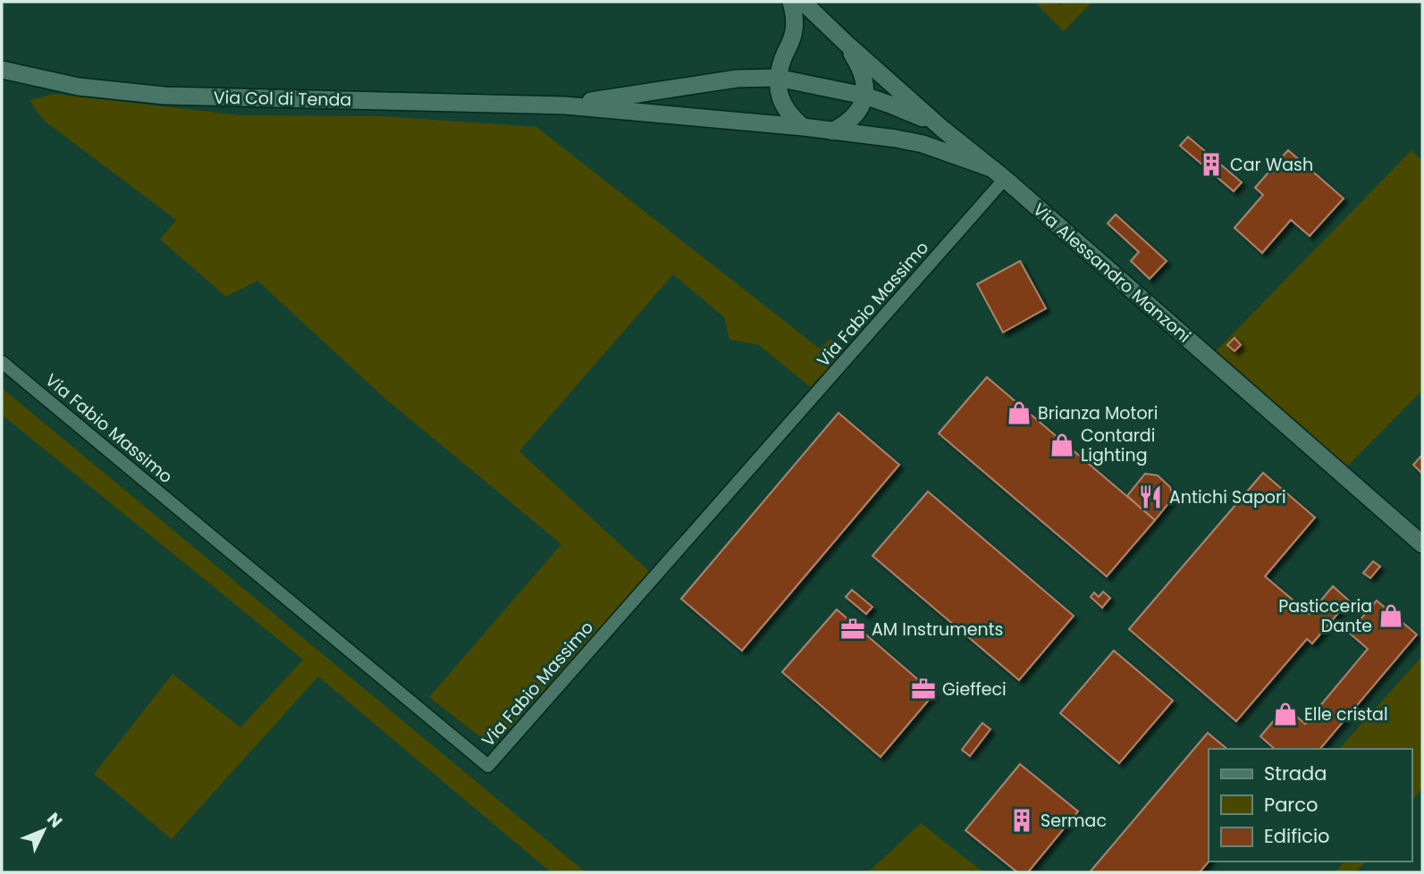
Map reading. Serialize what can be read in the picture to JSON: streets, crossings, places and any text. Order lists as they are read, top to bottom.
{
  "streets": {
    "main road": ["Via Col di Tenda", "Via Alessandro Manzoni"],
    "street": ["Via Fabio Massimo"]
  },
  "crossings": [
    ["Via Col di Tenda", "Via Alessandro Manzoni"],
    ["Via Col di Tenda", "Via Fabio Massimo"],
    ["Via Alessandro Manzoni", "Via Fabio Massimo"]
  ],
  "places": {
    "building": ["Car Wash", "Sermac"],
    "shop": [
      "Brianza Motori",
      "Contardi Lighting",
      "Pasticceria Dante",
      "Elle cristal"
    ],
    "restaurant": ["Antichi Sapori"],
    "office": ["AM Instruments", "Gieffeci"]
  },
  "legend": ["Strada", "Parco", "Edificio"],
  "north": "top right"
}
